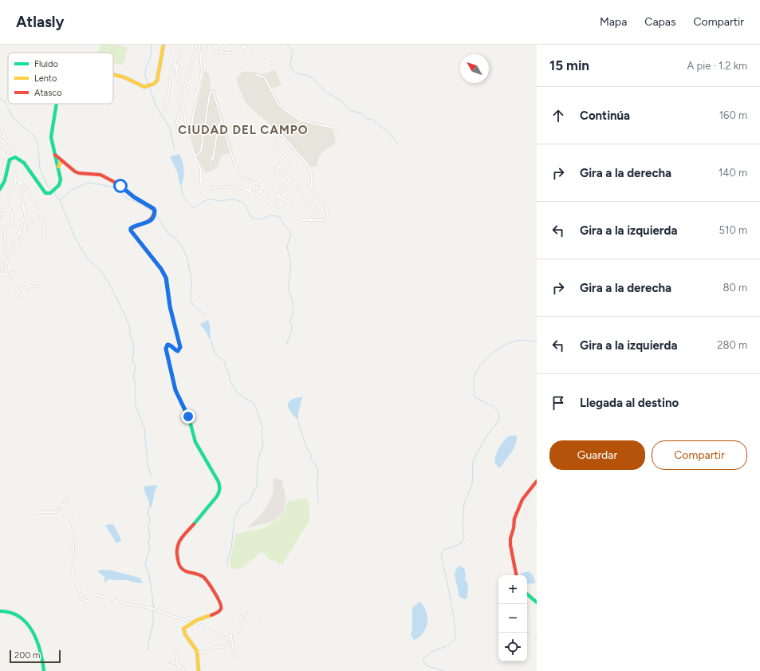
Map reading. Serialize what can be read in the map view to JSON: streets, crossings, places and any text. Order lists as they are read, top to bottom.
{
  "districts": ["CIUDAD DEL CAMPO"],
  "legend": ["Fluido", "Lento", "Atasco"],
  "scale_bar": "200 m",
  "north": "top left",
  "page": {
    "header": "Atlasly",
    "nav": ["Mapa", "Capas", "Compartir"],
    "heading": ["15 min", "A pie · 1.2 km"],
    "list": [
      ["Continúa", "160 m"],
      ["Gira a la derecha", "140 m"],
      ["Gira a la izquierda", "510 m"],
      ["Gira a la derecha", "80 m"],
      ["Gira a la izquierda", "280 m"],
      "Llegada al destino"
    ],
    "buttons": ["Guardar", "Compartir"],
    "map_buttons": ["+", "−"],
    "scale": "200 m"
  }
}
